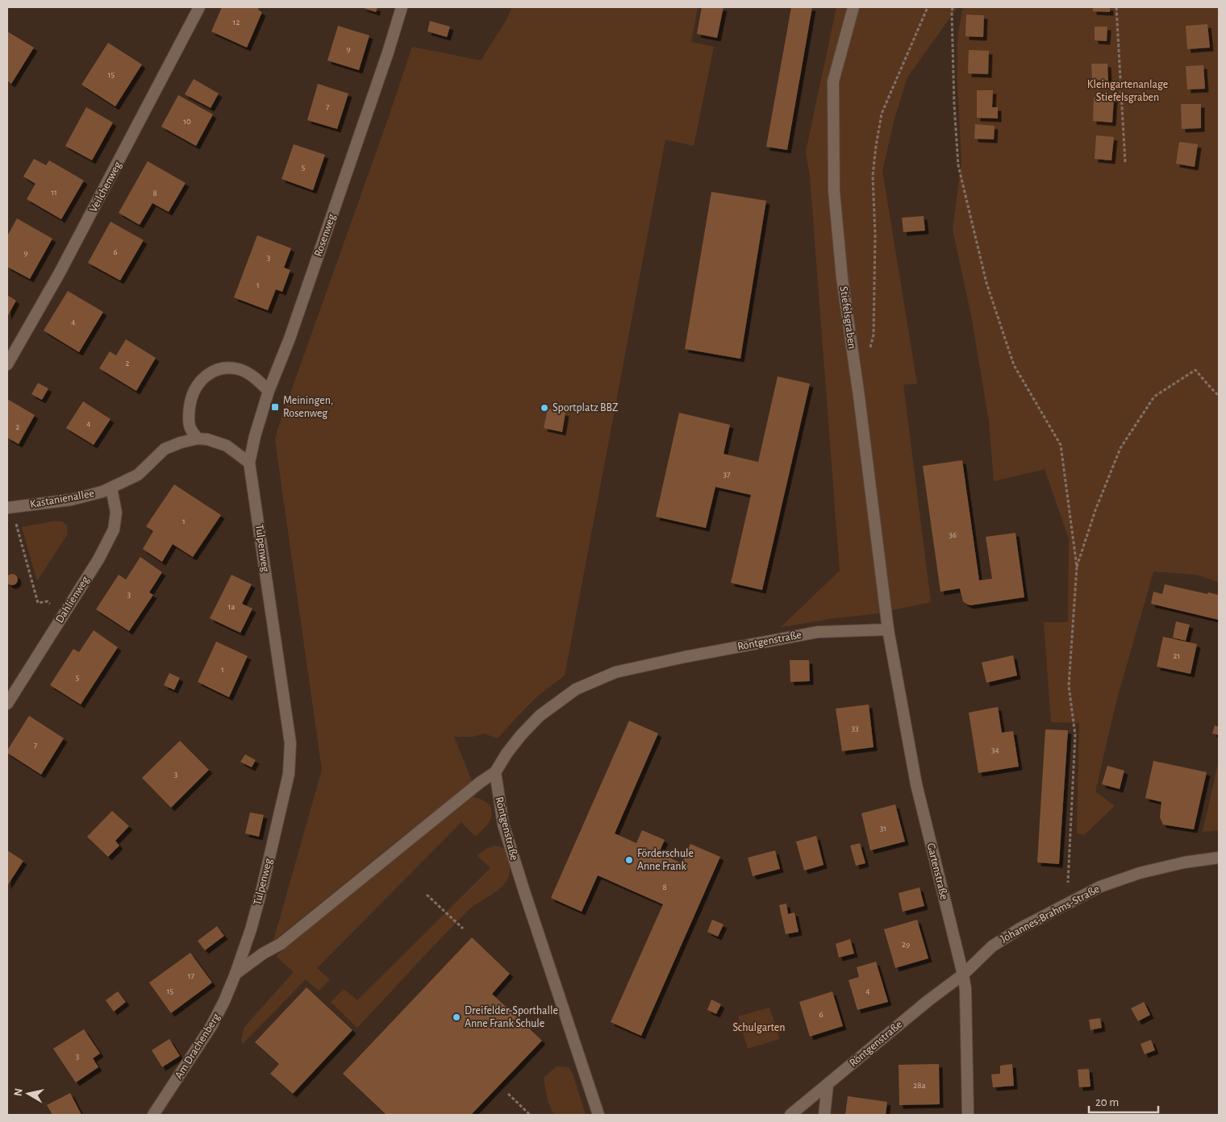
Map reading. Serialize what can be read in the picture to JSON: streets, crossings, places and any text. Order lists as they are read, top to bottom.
{
  "streets": {
    "street": [
      "Veilchenweg",
      "Rosenweg",
      "Stiefelsgraben",
      "Kastanienallee",
      "Tulpenweg",
      "Dahlienweg",
      "Röntgenstraße",
      "Gartenstraße",
      "Johannes-Brahms-Straße",
      "Am Drachenberg"
    ]
  },
  "crossings": [
    ["Rosenweg", "Kastanienallee"],
    ["Rosenweg", "Tulpenweg"],
    ["Stiefelsgraben", "Röntgenstraße"],
    ["Stiefelsgraben", "Gartenstraße"],
    ["Kastanienallee", "Tulpenweg"],
    ["Kastanienallee", "Dahlienweg"],
    ["Tulpenweg", "Am Drachenberg"],
    ["Röntgenstraße", "Gartenstraße"],
    ["Röntgenstraße", "Johannes-Brahms-Straße"],
    ["Gartenstraße", "Johannes-Brahms-Straße"]
  ],
  "parks": ["Kleingartenanlage Stiefelsgraben", "Schulgarten"],
  "places": {
    "transit": ["Meiningen, Rosenweg"],
    "other": ["Sportplatz BBZ", "Förderschule Anne Frank", "Dreifelder-Sporthalle Anne Frank Schule"]
  },
  "house_numbers": [
    "12",
    "9",
    "15",
    "7",
    "10",
    "5",
    "11",
    "8",
    "6",
    "9",
    "3",
    "1",
    "4",
    "2",
    "4",
    "2",
    "37",
    "1",
    "36",
    "3",
    "1a",
    "21",
    "1",
    "5",
    "33",
    "7",
    "34",
    "3",
    "31",
    "8",
    "29",
    "17",
    "15",
    "4",
    "6",
    "3",
    "28a"
  ],
  "scale_bar": "20 m",
  "north": "left"
}
